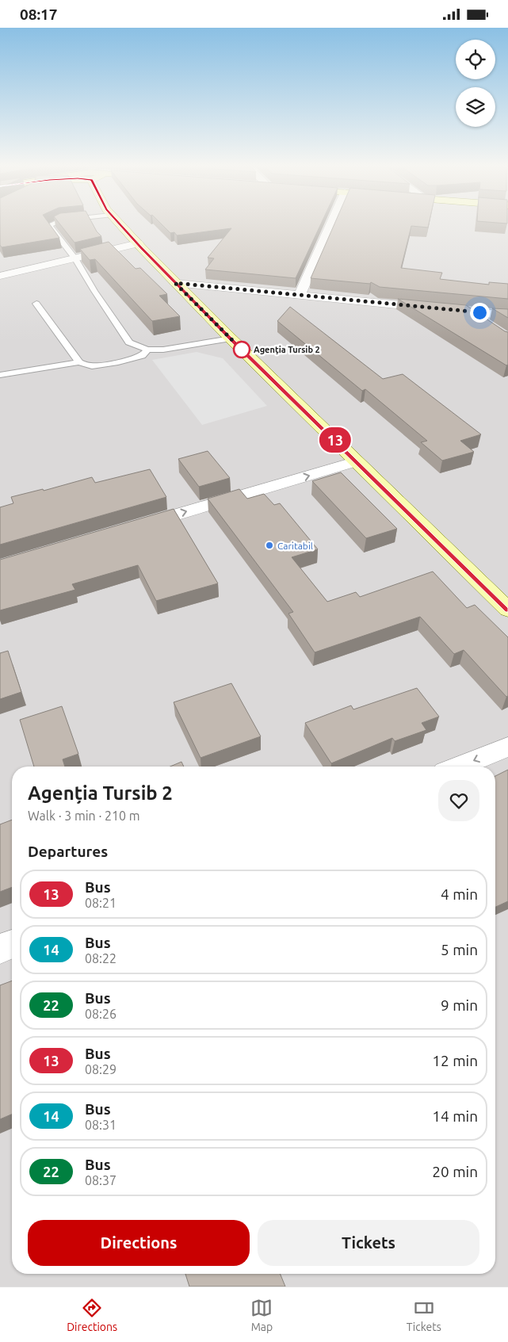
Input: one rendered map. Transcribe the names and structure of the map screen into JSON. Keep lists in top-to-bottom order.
{
  "places": ["Agenția Tursib 2", "Caritabil"],
  "lines": ["bus line 13"],
  "page": {
    "status": "08:17",
    "on_map": "13",
    "heading": [
      ["Agenția Tursib 2", "Walk · 3 min · 210 m"],
      "Departures"
    ],
    "list": [
      {
        "mark": "13",
        "name": "Bus",
        "note": "08:21",
        "value": "4 min"
      },
      {
        "mark": "14",
        "name": "Bus",
        "note": "08:22",
        "value": "5 min"
      },
      {
        "mark": "22",
        "name": "Bus",
        "note": "08:26",
        "value": "9 min"
      },
      {
        "mark": "13",
        "name": "Bus",
        "note": "08:29",
        "value": "12 min"
      },
      {
        "mark": "14",
        "name": "Bus",
        "note": "08:31",
        "value": "14 min"
      },
      {
        "mark": "22",
        "name": "Bus",
        "note": "08:37",
        "value": "20 min"
      }
    ],
    "buttons": ["Directions", "Tickets"],
    "tabs": ["Directions", "Map", "Tickets"]
  }
}
